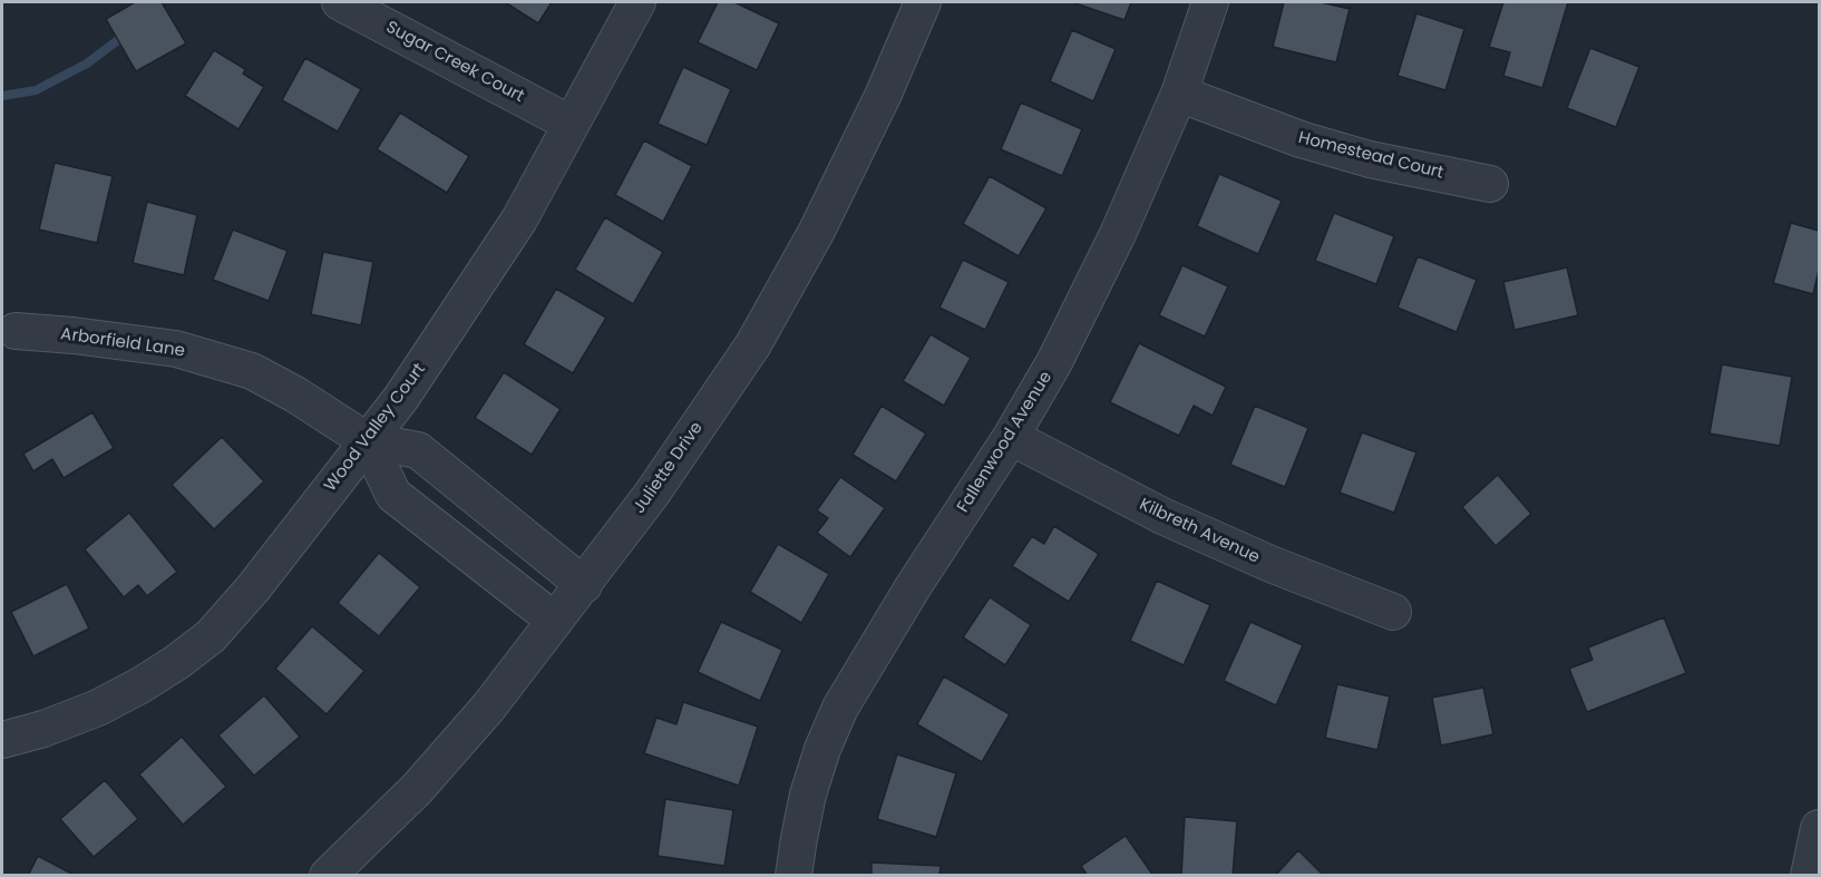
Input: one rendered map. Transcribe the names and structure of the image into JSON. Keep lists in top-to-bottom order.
{
  "streets": {
    "street": [
      "Sugar Creek Court",
      "Homestead Court",
      "Arborfield Lane",
      "Wood Valley Court",
      "Fallenwood Avenue",
      "Juliette Drive",
      "Kilbreth Avenue"
    ]
  },
  "crossings": [
    ["Sugar Creek Court", "Wood Valley Court"],
    ["Homestead Court", "Fallenwood Avenue"],
    ["Arborfield Lane", "Wood Valley Court"],
    ["Arborfield Lane", "Juliette Drive"],
    ["Fallenwood Avenue", "Kilbreth Avenue"]
  ]
}
